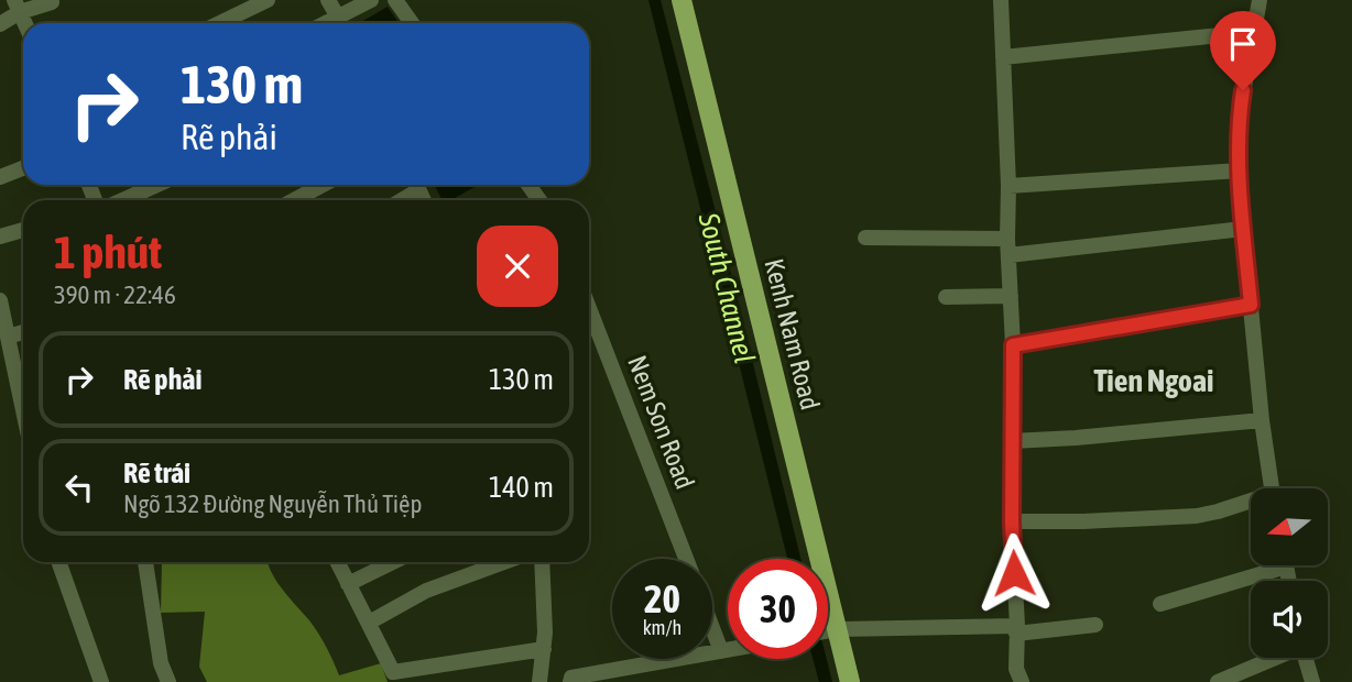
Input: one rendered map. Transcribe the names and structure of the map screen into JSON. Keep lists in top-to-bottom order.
{
  "streets": {
    "main road": ["Kenh Nam Road"],
    "street": ["Nem Son Road"]
  },
  "districts": ["Tien Ngoai"],
  "water": ["South Channel"],
  "north": "left",
  "page": {
    "turn": ["130 m", "Rẽ phải"],
    "heading": ["1 phút", "390 m · 22:46"],
    "list": [
      {
        "name": "Rẽ phải",
        "value": "130 m"
      },
      {
        "name": "Rẽ trái",
        "note": "Ngõ 132 Đường Nguyễn Thủ Tiệp",
        "value": "140 m"
      }
    ],
    "speed": "20 km/h",
    "limit": "30"
  }
}
